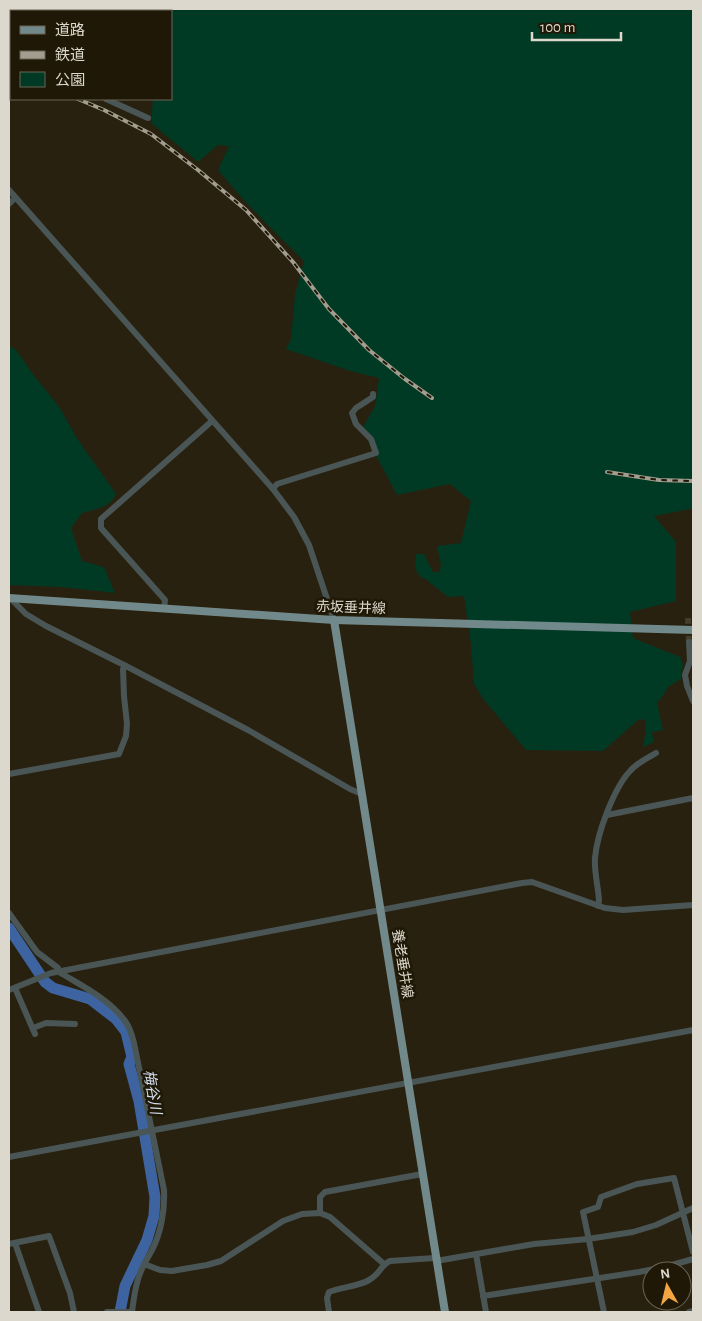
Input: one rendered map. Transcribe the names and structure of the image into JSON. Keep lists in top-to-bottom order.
{
  "streets": {
    "main road": ["赤坂垂井線", "養老垂井線"]
  },
  "crossings": [
    ["赤坂垂井線", "養老垂井線"]
  ],
  "water": ["梅谷川"],
  "legend": ["道路", "鉄道", "公園"],
  "scale_bar": "100 m",
  "north": "top"
}
